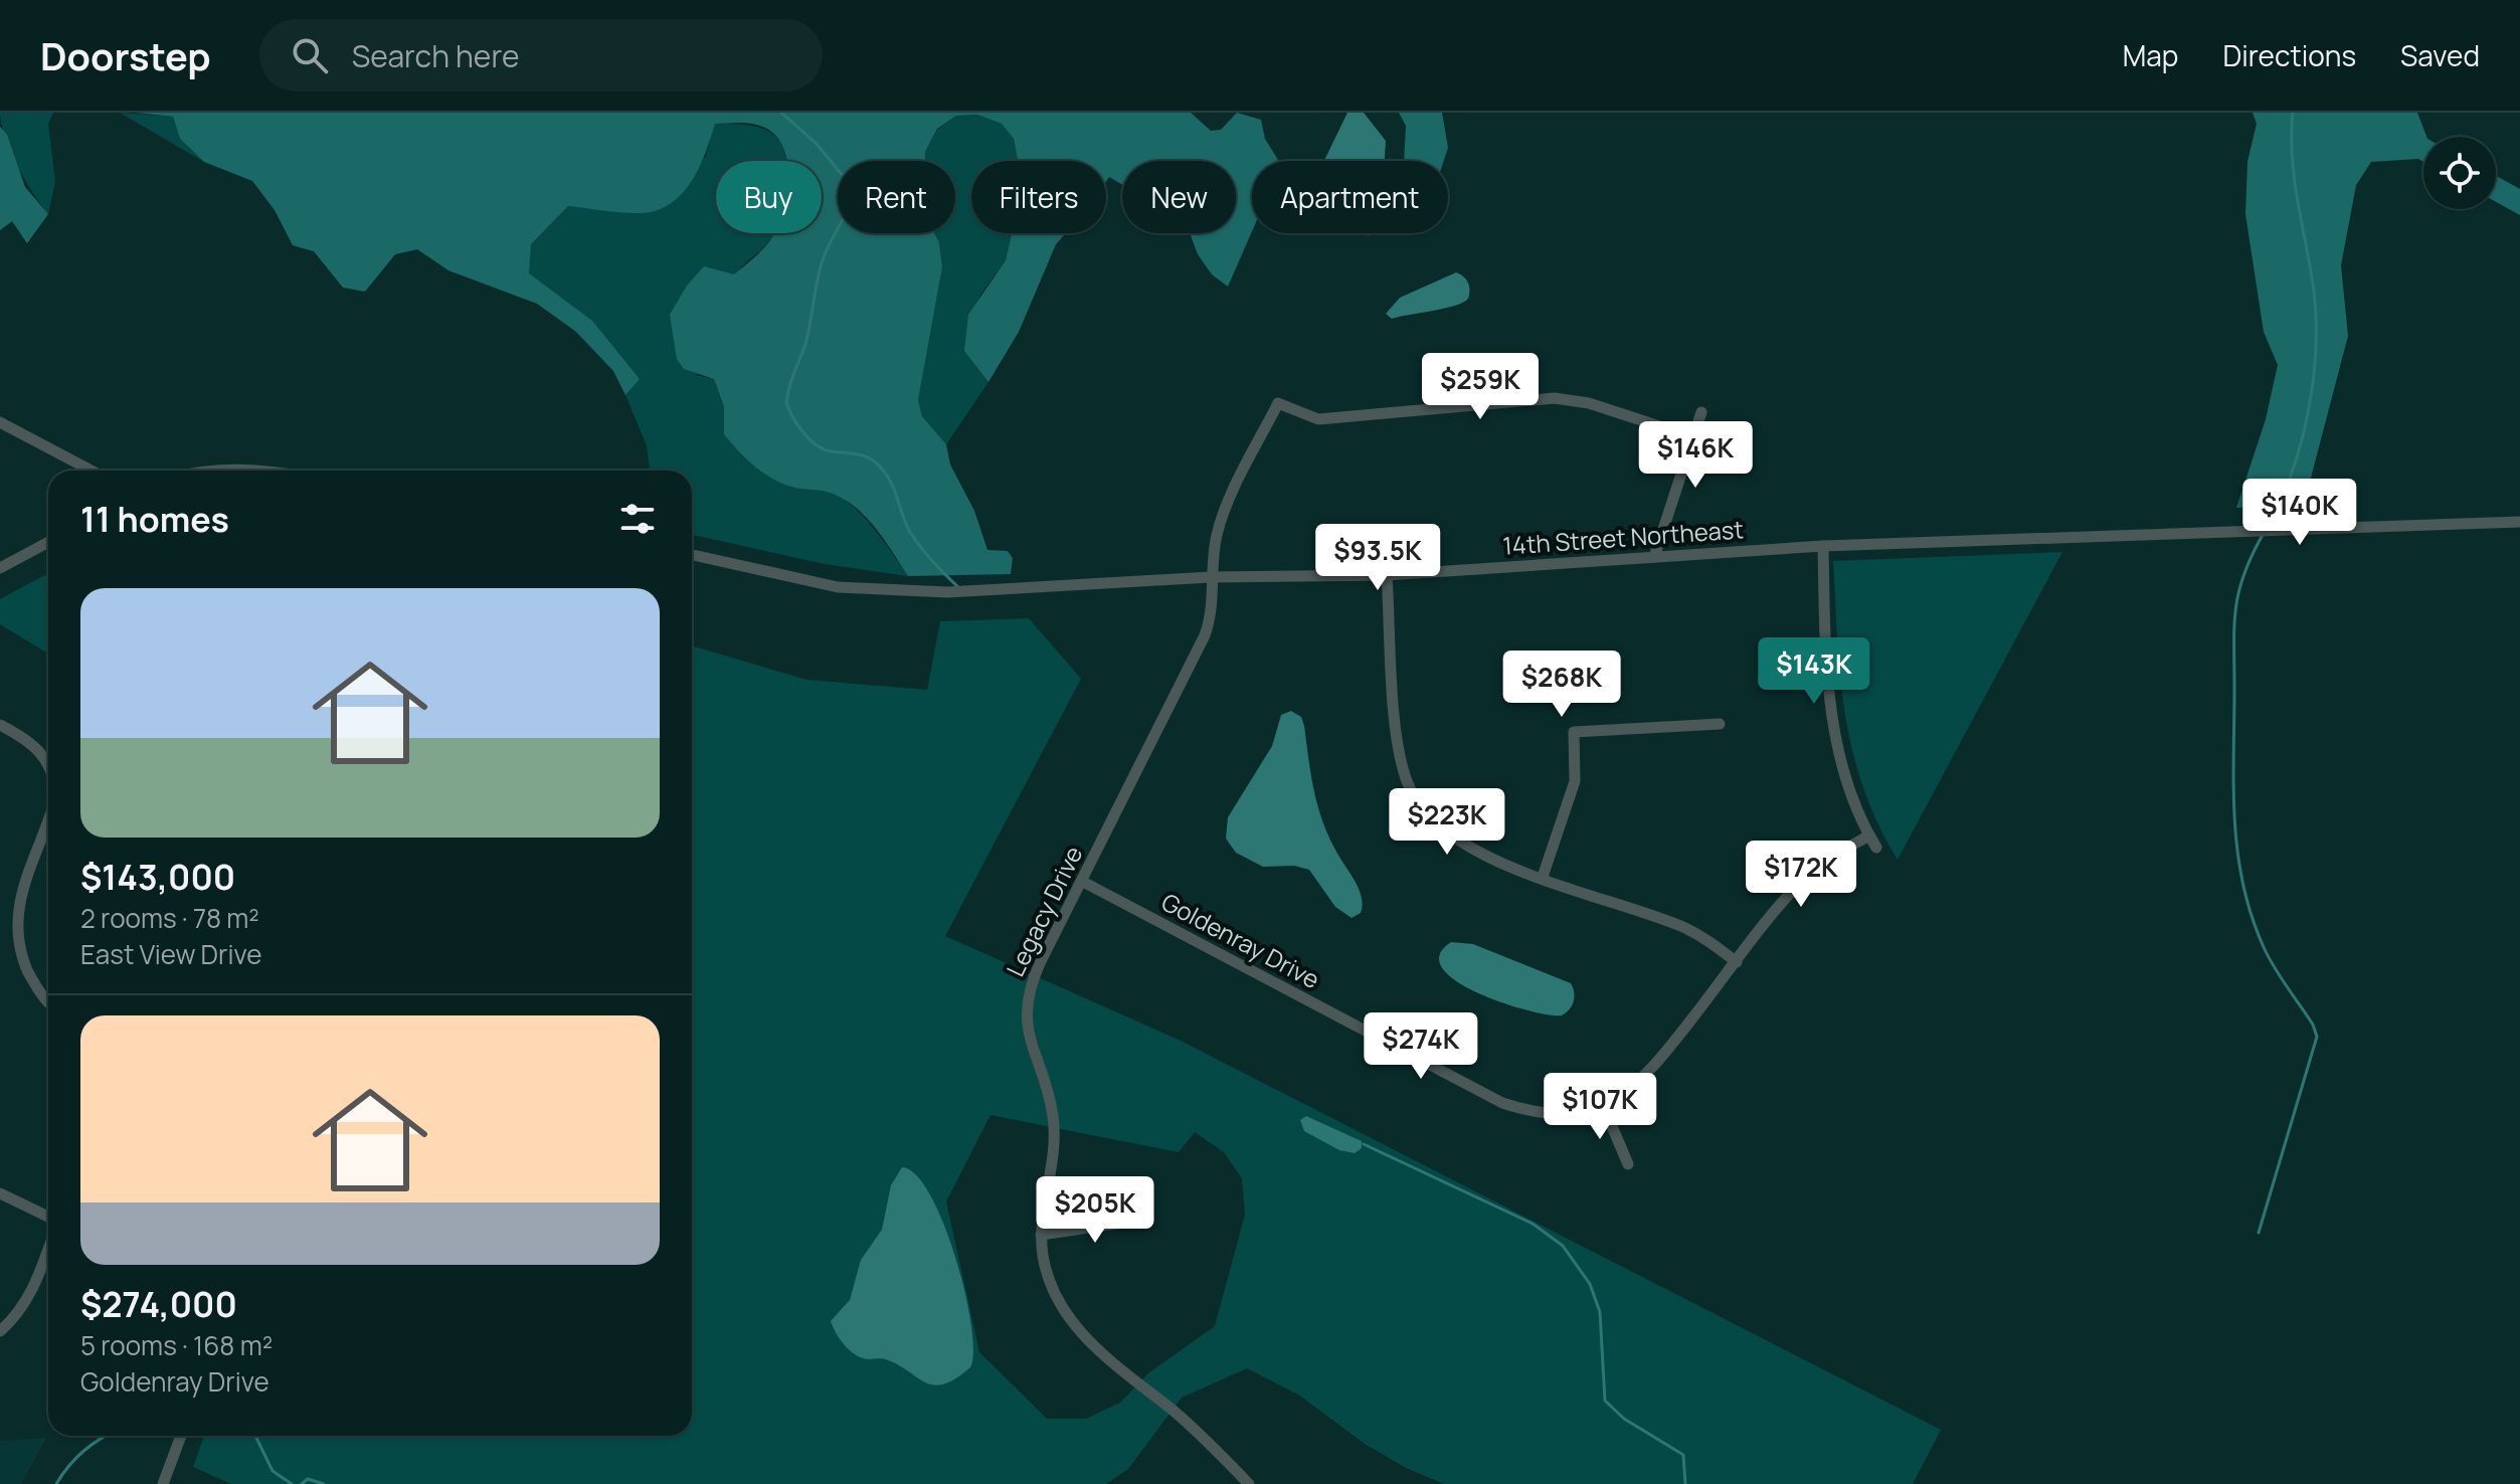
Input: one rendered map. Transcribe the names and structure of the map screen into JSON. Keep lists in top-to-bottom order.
{
  "streets": {
    "street": ["14th Street Northeast", "Legacy Drive", "Goldenray Drive"]
  },
  "crossings": [
    ["14th Street Northeast", "Legacy Drive"],
    ["Legacy Drive", "Goldenray Drive"]
  ],
  "page": {
    "header": "Doorstep",
    "search": "Search here",
    "nav": ["Map", "Directions", "Saved"],
    "chip": [
      "Buy",
      "Rent",
      "Filters",
      "New",
      "Apartment"
    ],
    "price": [
      "$259K",
      "$146K",
      "$140K",
      "$93.5K",
      "$143K",
      "$268K",
      "$223K",
      "$172K",
      "$274K",
      "$107K",
      "$205K"
    ],
    "heading": "11 homes",
    "list": [
      {
        "name": "$143,000",
        "note": "2 rooms · 78 m² · East View Drive"
      },
      {
        "name": "$274,000",
        "note": "5 rooms · 168 m² · Goldenray Drive"
      }
    ]
  }
}
